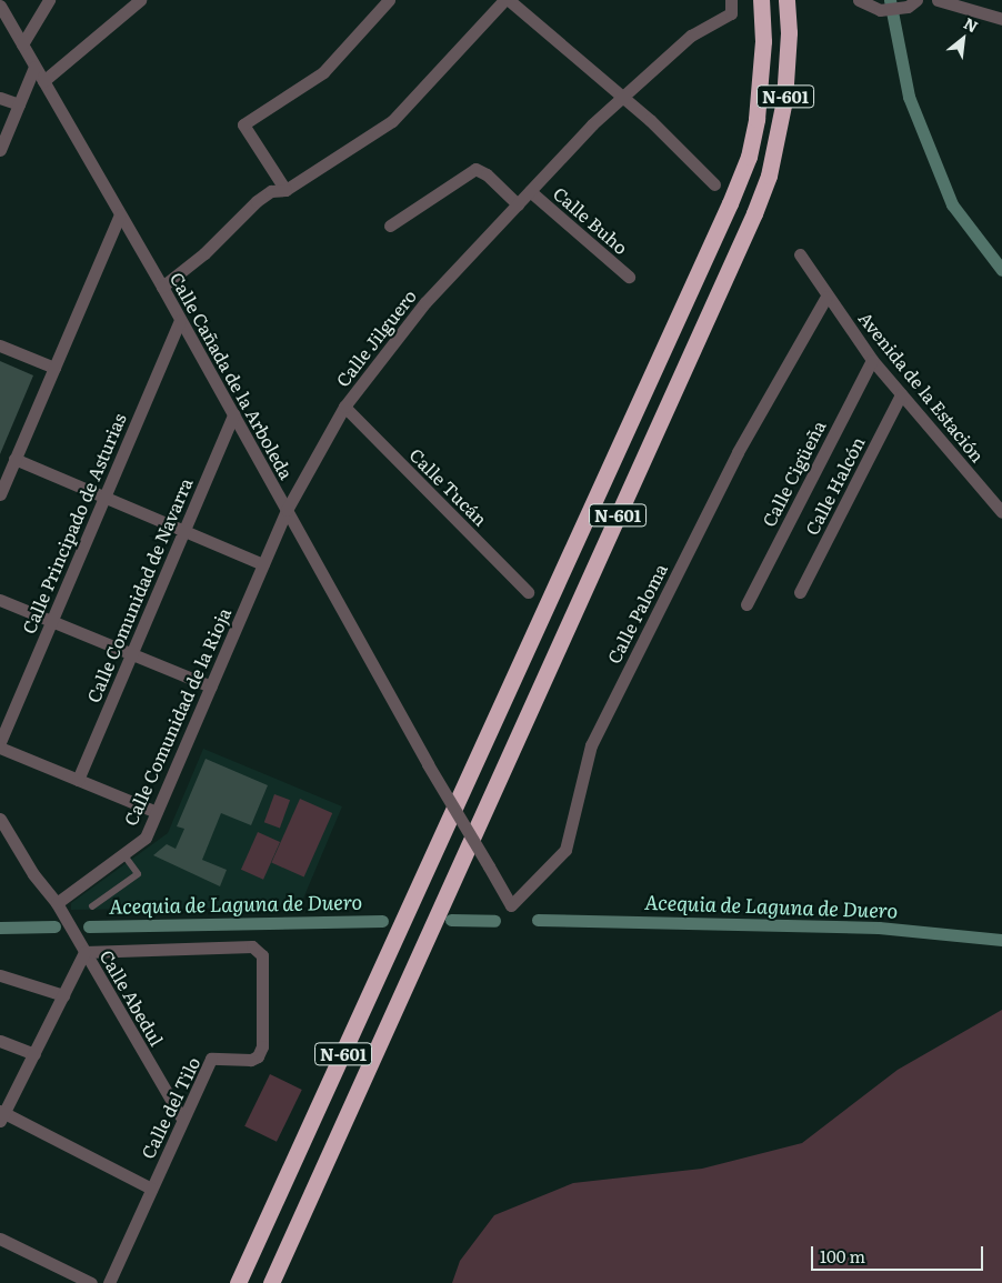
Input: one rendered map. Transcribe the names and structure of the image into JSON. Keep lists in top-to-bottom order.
{
  "streets": {
    "highway": ["N-601"],
    "street": [
      "Calle Buho",
      "Calle Jilguero",
      "Calle Cañada de la Arboleda",
      "Avenida de la Estación",
      "Calle Cigüeña",
      "Calle Halcón",
      "Calle Tucán",
      "Calle Principado de Asturias",
      "Calle Comunidad de Navarra",
      "Calle Paloma",
      "Calle Comunidad de la Rioja",
      "Calle Abedul",
      "Calle del Tilo"
    ]
  },
  "crossings": [
    ["Calle Buho", "Calle Jilguero"],
    ["Calle Jilguero", "Calle Cañada de la Arboleda"],
    ["Calle Jilguero", "Calle Tucán"],
    ["Calle Jilguero", "Calle Comunidad de la Rioja"],
    ["Calle Cañada de la Arboleda", "Calle Principado de Asturias"],
    ["Calle Cañada de la Arboleda", "Calle Comunidad de Navarra"],
    ["Calle Cañada de la Arboleda", "Calle Paloma"],
    ["Calle Cañada de la Arboleda", "Calle Comunidad de la Rioja"],
    ["Avenida de la Estación", "Calle Cigüeña"],
    ["Avenida de la Estación", "Calle Halcón"],
    ["Avenida de la Estación", "Calle Paloma"],
    ["Calle Comunidad de la Rioja", "Calle Abedul"],
    ["Calle Abedul", "Calle del Tilo"]
  ],
  "water": ["Acequia de Laguna de Duero"],
  "scale_bar": "100 m",
  "north": "top right"
}
